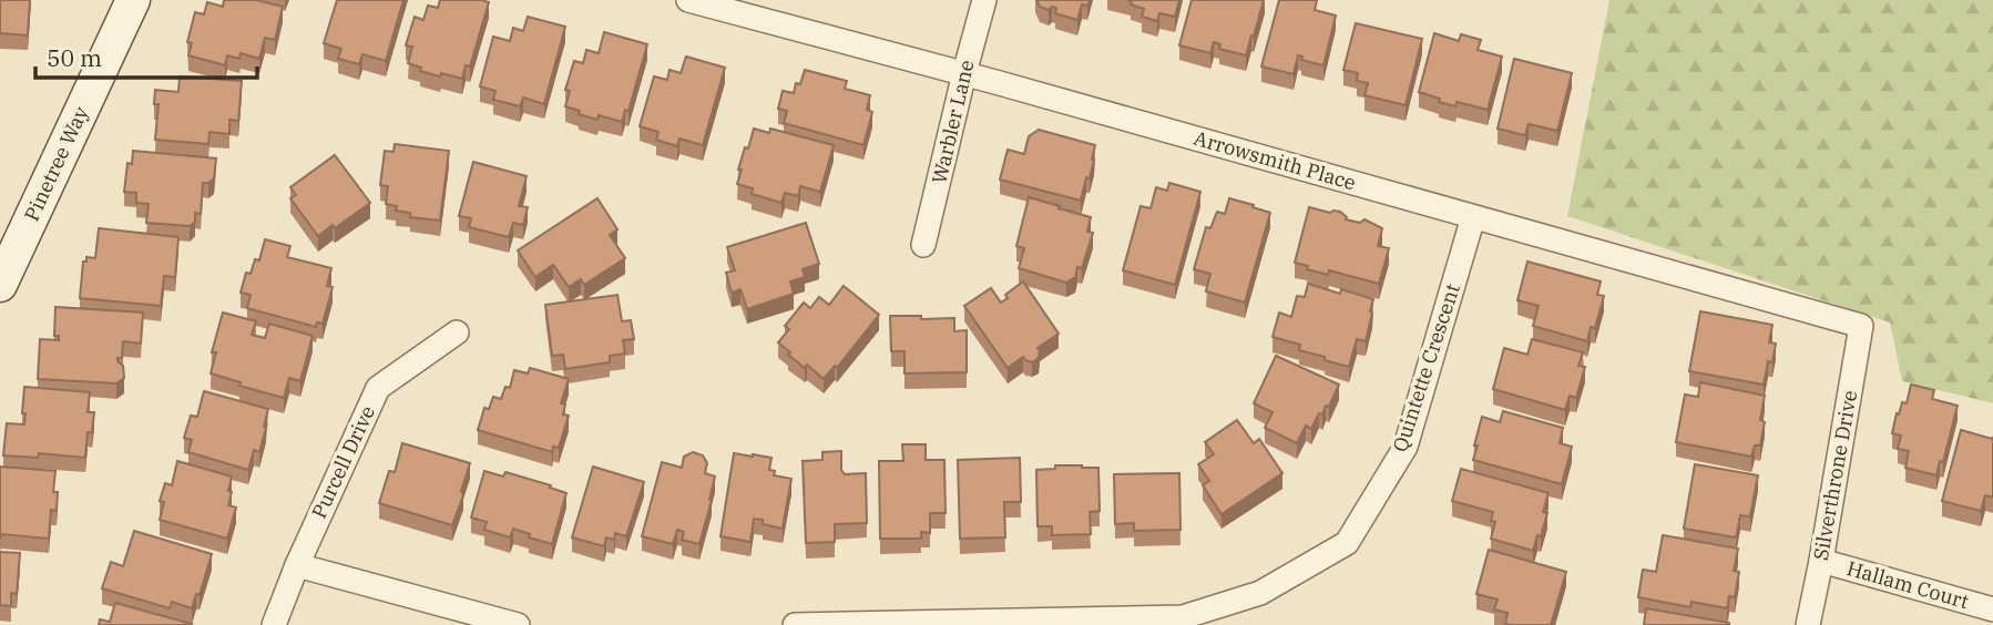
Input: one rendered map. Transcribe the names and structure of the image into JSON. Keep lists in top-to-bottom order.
{
  "streets": {
    "street": [
      "Warbler Lane",
      "Arrowsmith Place",
      "Pinetree Way",
      "Quintette Crescent",
      "Purcell Drive",
      "Silverthrone Drive",
      "Hallam Court"
    ]
  },
  "crossings": [
    ["Warbler Lane", "Arrowsmith Place"],
    ["Arrowsmith Place", "Quintette Crescent"],
    ["Arrowsmith Place", "Silverthrone Drive"],
    ["Silverthrone Drive", "Hallam Court"]
  ],
  "scale_bar": "50 m"
}
